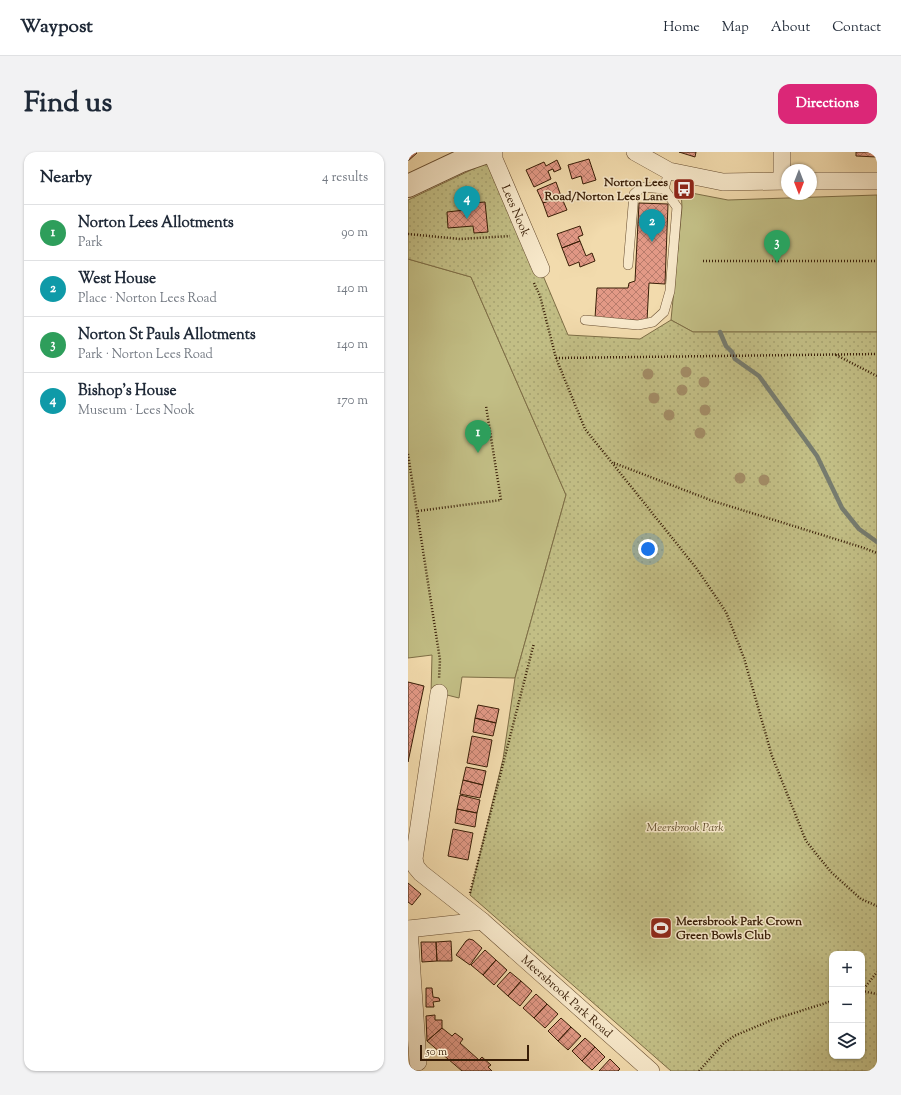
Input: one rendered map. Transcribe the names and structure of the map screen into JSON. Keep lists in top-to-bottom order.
{
  "streets": {
    "street": ["Lees Nook", "Meersbrook Park Road"]
  },
  "parks": ["Meersbrook Park"],
  "places": {
    "bus stop": ["Norton Lees Road/Norton Lees Lane"],
    "sports": ["Meersbrook Park Crown Green Bowls Club"]
  },
  "scale_bar": "50 m",
  "north": "bottom",
  "page": {
    "header": "Waypost",
    "nav": [
      "Home",
      "Map",
      "About",
      "Contact"
    ],
    "title": "Find us",
    "buttons": "Directions",
    "heading": ["Nearby", "4 results"],
    "pins": [
      "4",
      "2",
      "3",
      "1"
    ],
    "list": [
      {
        "mark": "1",
        "name": "Norton Lees Allotments",
        "note": "Park",
        "value": "90 m"
      },
      {
        "mark": "2",
        "name": "West House",
        "note": "Place · Norton Lees Road",
        "value": "140 m"
      },
      {
        "mark": "3",
        "name": "Norton St Pauls Allotments",
        "note": "Park · Norton Lees Road",
        "value": "140 m"
      },
      {
        "mark": "4",
        "name": "Bishop's House",
        "note": "Museum · Lees Nook",
        "value": "170 m"
      }
    ],
    "map_buttons": ["+", "−"],
    "scale": "50 m"
  }
}
